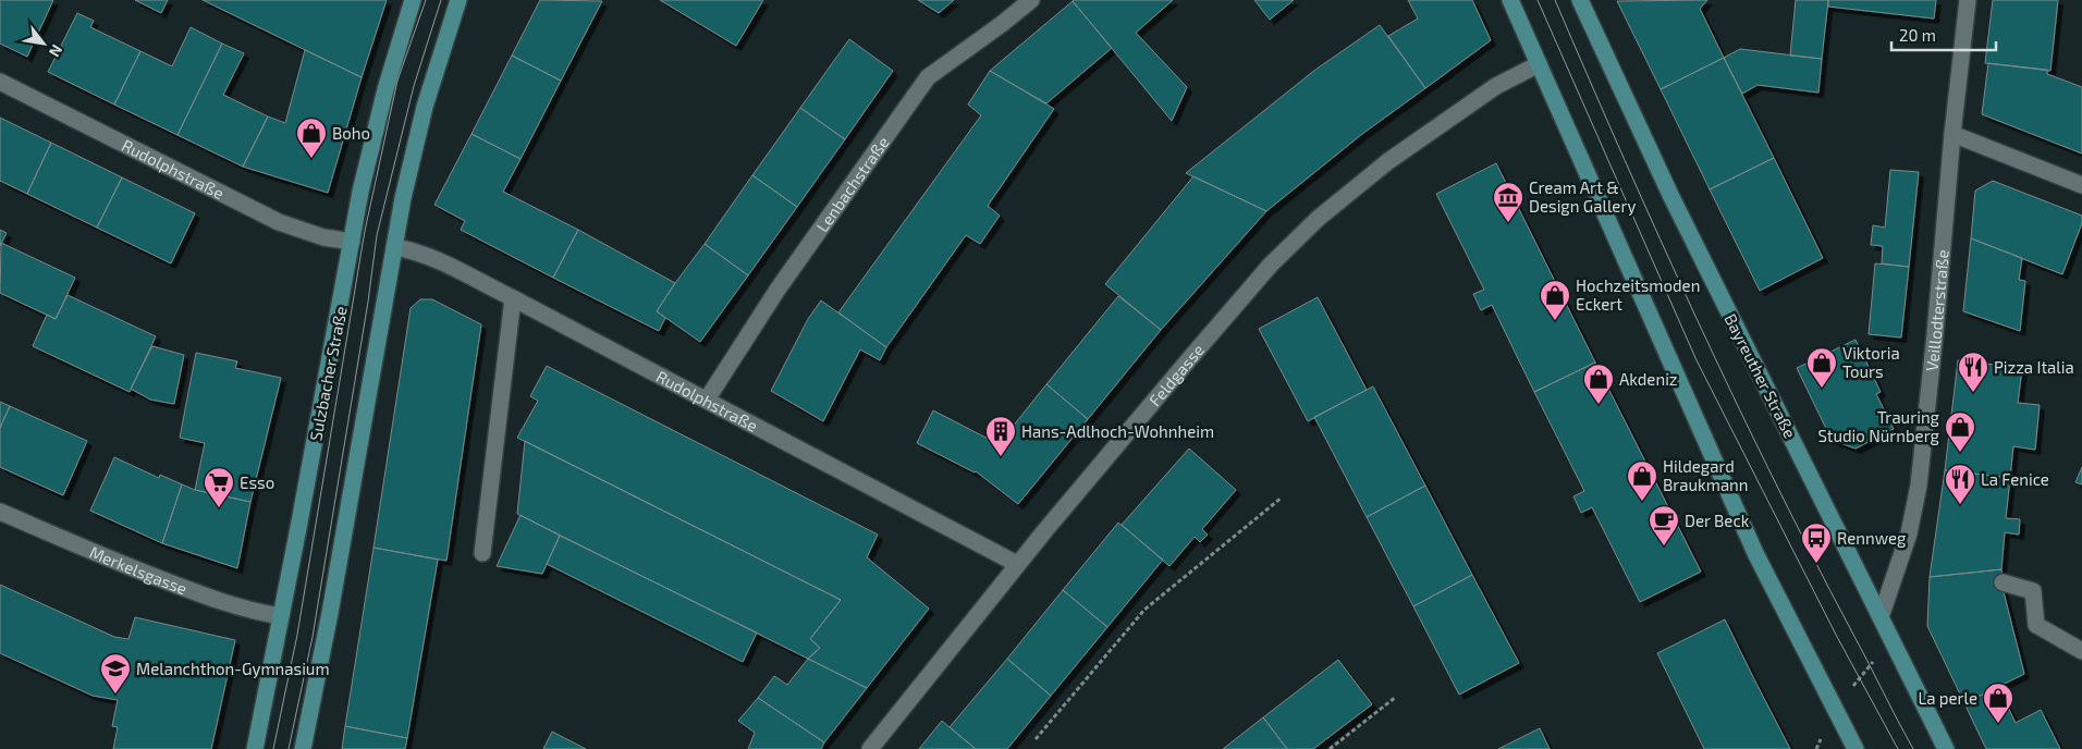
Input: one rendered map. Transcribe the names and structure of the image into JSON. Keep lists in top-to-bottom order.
{
  "streets": {
    "main road": ["Sulzbacher Straße", "Bayreuther Straße"],
    "street": [
      "Rudolphstraße",
      "Lenbachstraße",
      "Veillodterstraße",
      "Feldgasse",
      "Merkelsgasse"
    ]
  },
  "crossings": [
    ["Rudolphstraße", "Lenbachstraße"],
    ["Rudolphstraße", "Sulzbacher Straße"],
    ["Rudolphstraße", "Feldgasse"],
    ["Veillodterstraße", "Bayreuther Straße"],
    ["Sulzbacher Straße", "Merkelsgasse"]
  ],
  "places": {
    "shop": [
      "Boho",
      "Hochzeitsmoden Eckert",
      "Viktoria Tours",
      "Akdeniz",
      "Trauring Studio Nürnberg",
      "Hildegard Braukmann",
      "La perle"
    ],
    "museum": ["Cream Art & Design Gallery"],
    "restaurant": ["Pizza Italia", "La Fenice"],
    "building": ["Hans-Adlhoch-Wohnheim"],
    "supermarket": ["Esso"],
    "cafe": ["Der Beck"],
    "bus stop": ["Rennweg"],
    "school or university": ["Melanchthon-Gymnasium"]
  },
  "scale_bar": "20 m",
  "north": "bottom right"
}
